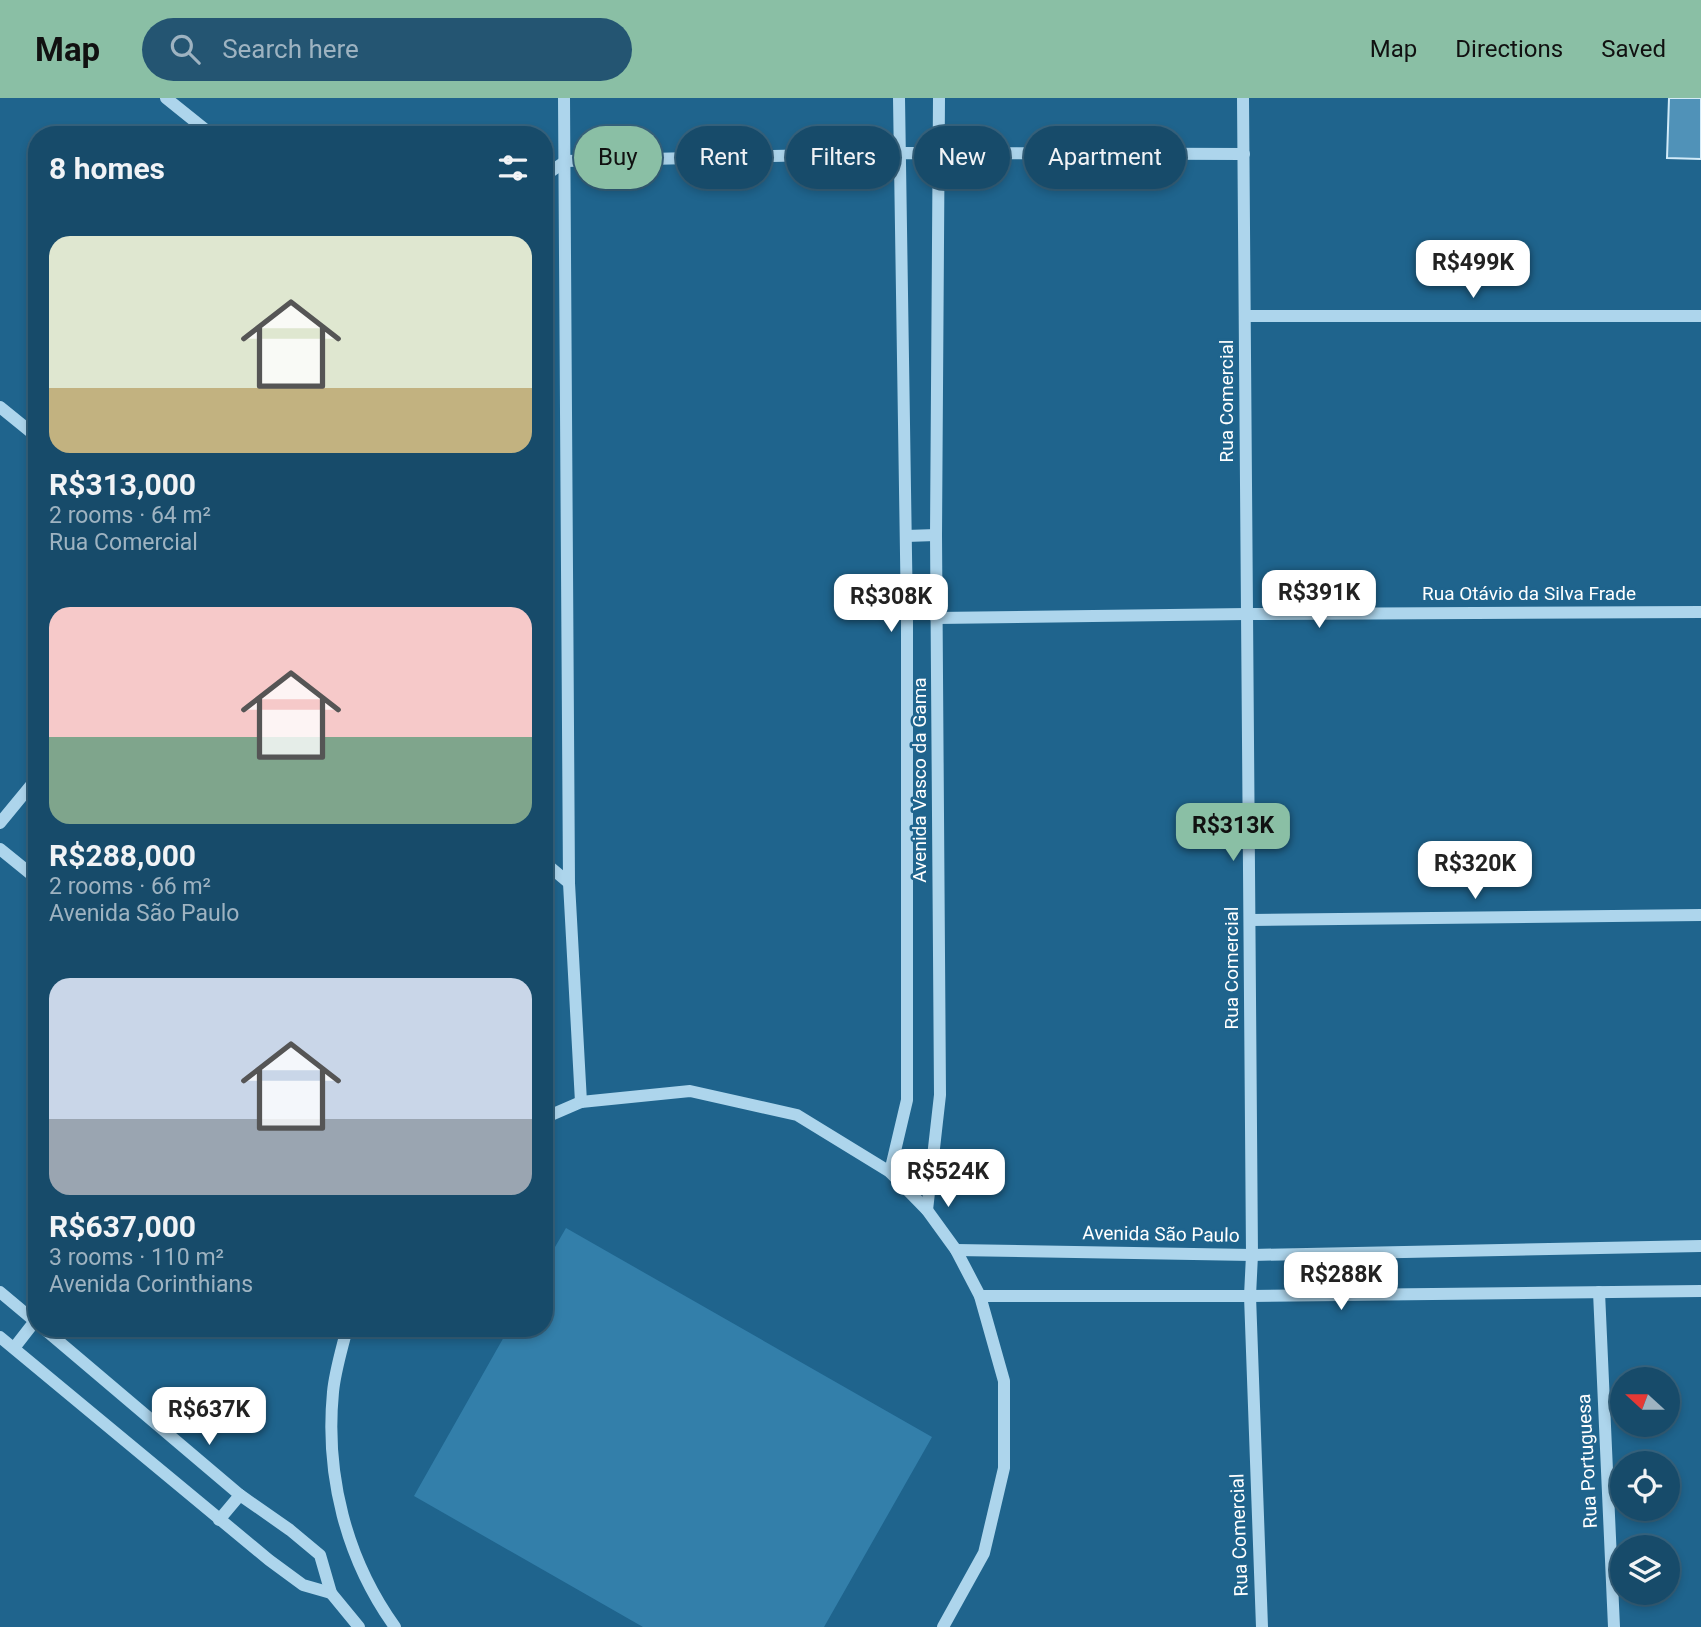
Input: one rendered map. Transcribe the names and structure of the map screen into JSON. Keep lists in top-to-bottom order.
{
  "streets": {
    "street": [
      "Rua Comercial",
      "Rua Otávio da Silva Frade",
      "Avenida Vasco da Gama",
      "Avenida São Paulo",
      "Rua Portuguesa"
    ]
  },
  "crossings": [
    ["Rua Comercial", "Rua Otávio da Silva Frade"],
    ["Rua Comercial", "Avenida São Paulo"],
    ["Rua Otávio da Silva Frade", "Avenida Vasco da Gama"]
  ],
  "north": "left",
  "page": {
    "header": "Map",
    "search": "Search here",
    "nav": ["Map", "Directions", "Saved"],
    "chip": [
      "Buy",
      "Rent",
      "Filters",
      "New",
      "Apartment"
    ],
    "heading": "8 homes",
    "list": [
      {
        "name": "R$313,000",
        "note": "2 rooms · 64 m² · Rua Comercial"
      },
      {
        "name": "R$288,000",
        "note": "2 rooms · 66 m² · Avenida São Paulo"
      },
      {
        "name": "R$637,000",
        "note": "3 rooms · 110 m² · Avenida Corinthians"
      }
    ],
    "price": [
      "R$499K",
      "R$391K",
      "R$308K",
      "R$313K",
      "R$320K",
      "R$524K",
      "R$288K",
      "R$637K"
    ]
  }
}
